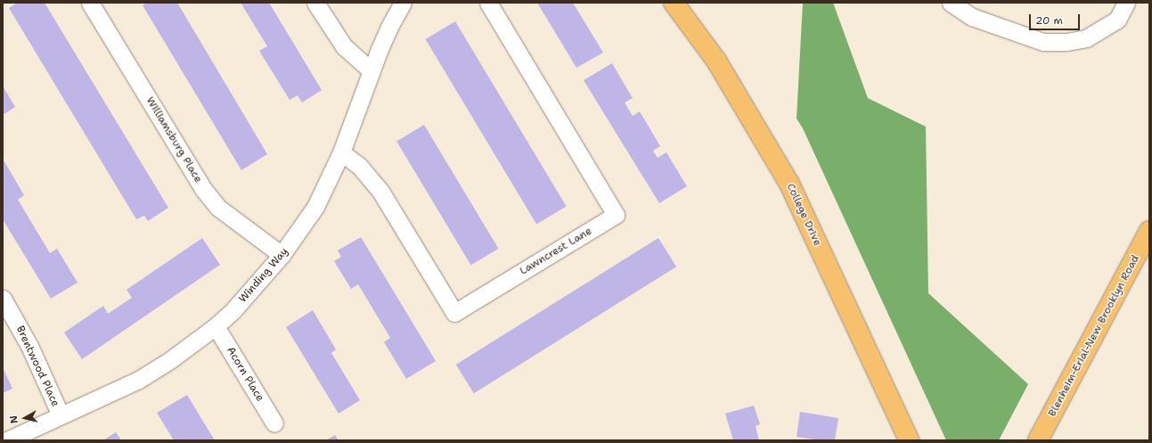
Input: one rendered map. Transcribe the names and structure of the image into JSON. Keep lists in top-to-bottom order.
{
  "streets": {
    "main road": ["College Drive", "Blenheim-Erial-New Brooklyn Road"],
    "street": [
      "Williamsburg Place",
      "Lawncrest Lane",
      "Winding Way",
      "Brentwood Place",
      "Acorn Place"
    ]
  },
  "crossings": [
    ["Williamsburg Place", "Winding Way"],
    ["Lawncrest Lane", "Winding Way"],
    ["Winding Way", "Brentwood Place"],
    ["Winding Way", "Acorn Place"]
  ],
  "scale_bar": "20 m",
  "north": "left"
}
